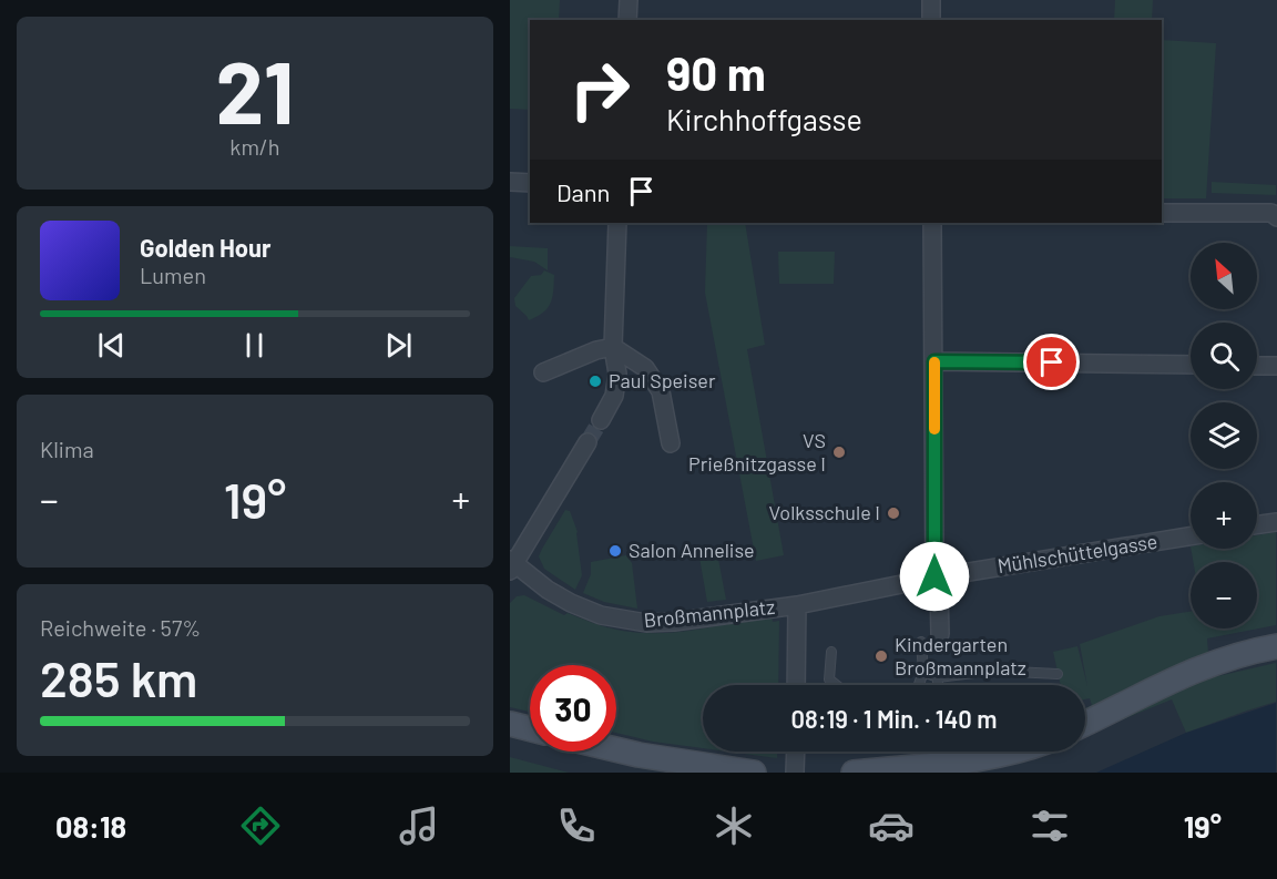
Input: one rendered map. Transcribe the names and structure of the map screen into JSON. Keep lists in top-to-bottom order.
{
  "streets": {
    "street": ["Mühlschüttelgasse", "Broßmannplatz"]
  },
  "crossings": [
    ["Mühlschüttelgasse", "Broßmannplatz"]
  ],
  "places": [
    "Paul Speiser",
    "VS Prießnitzgasse I",
    "Volksschule I",
    "Salon Annelise",
    "Kindergarten Broßmannplatz"
  ],
  "north": "top left",
  "page": {
    "tile": [
      ["21", "km/h"],
      "Klima",
      ["Reichweite · 57%", "285 km"]
    ],
    "turn": ["90 m", "Kirchhoffgasse"],
    "then": "Dann",
    "song": ["Golden Hour", "Lumen"],
    "map_buttons": ["+", "−"],
    "heat": ["−", "19°", "+"],
    "limit": "30",
    "trip": "08:19 · 1 Min. · 140 m",
    "tabs": ["08:18", "19°"]
  }
}
